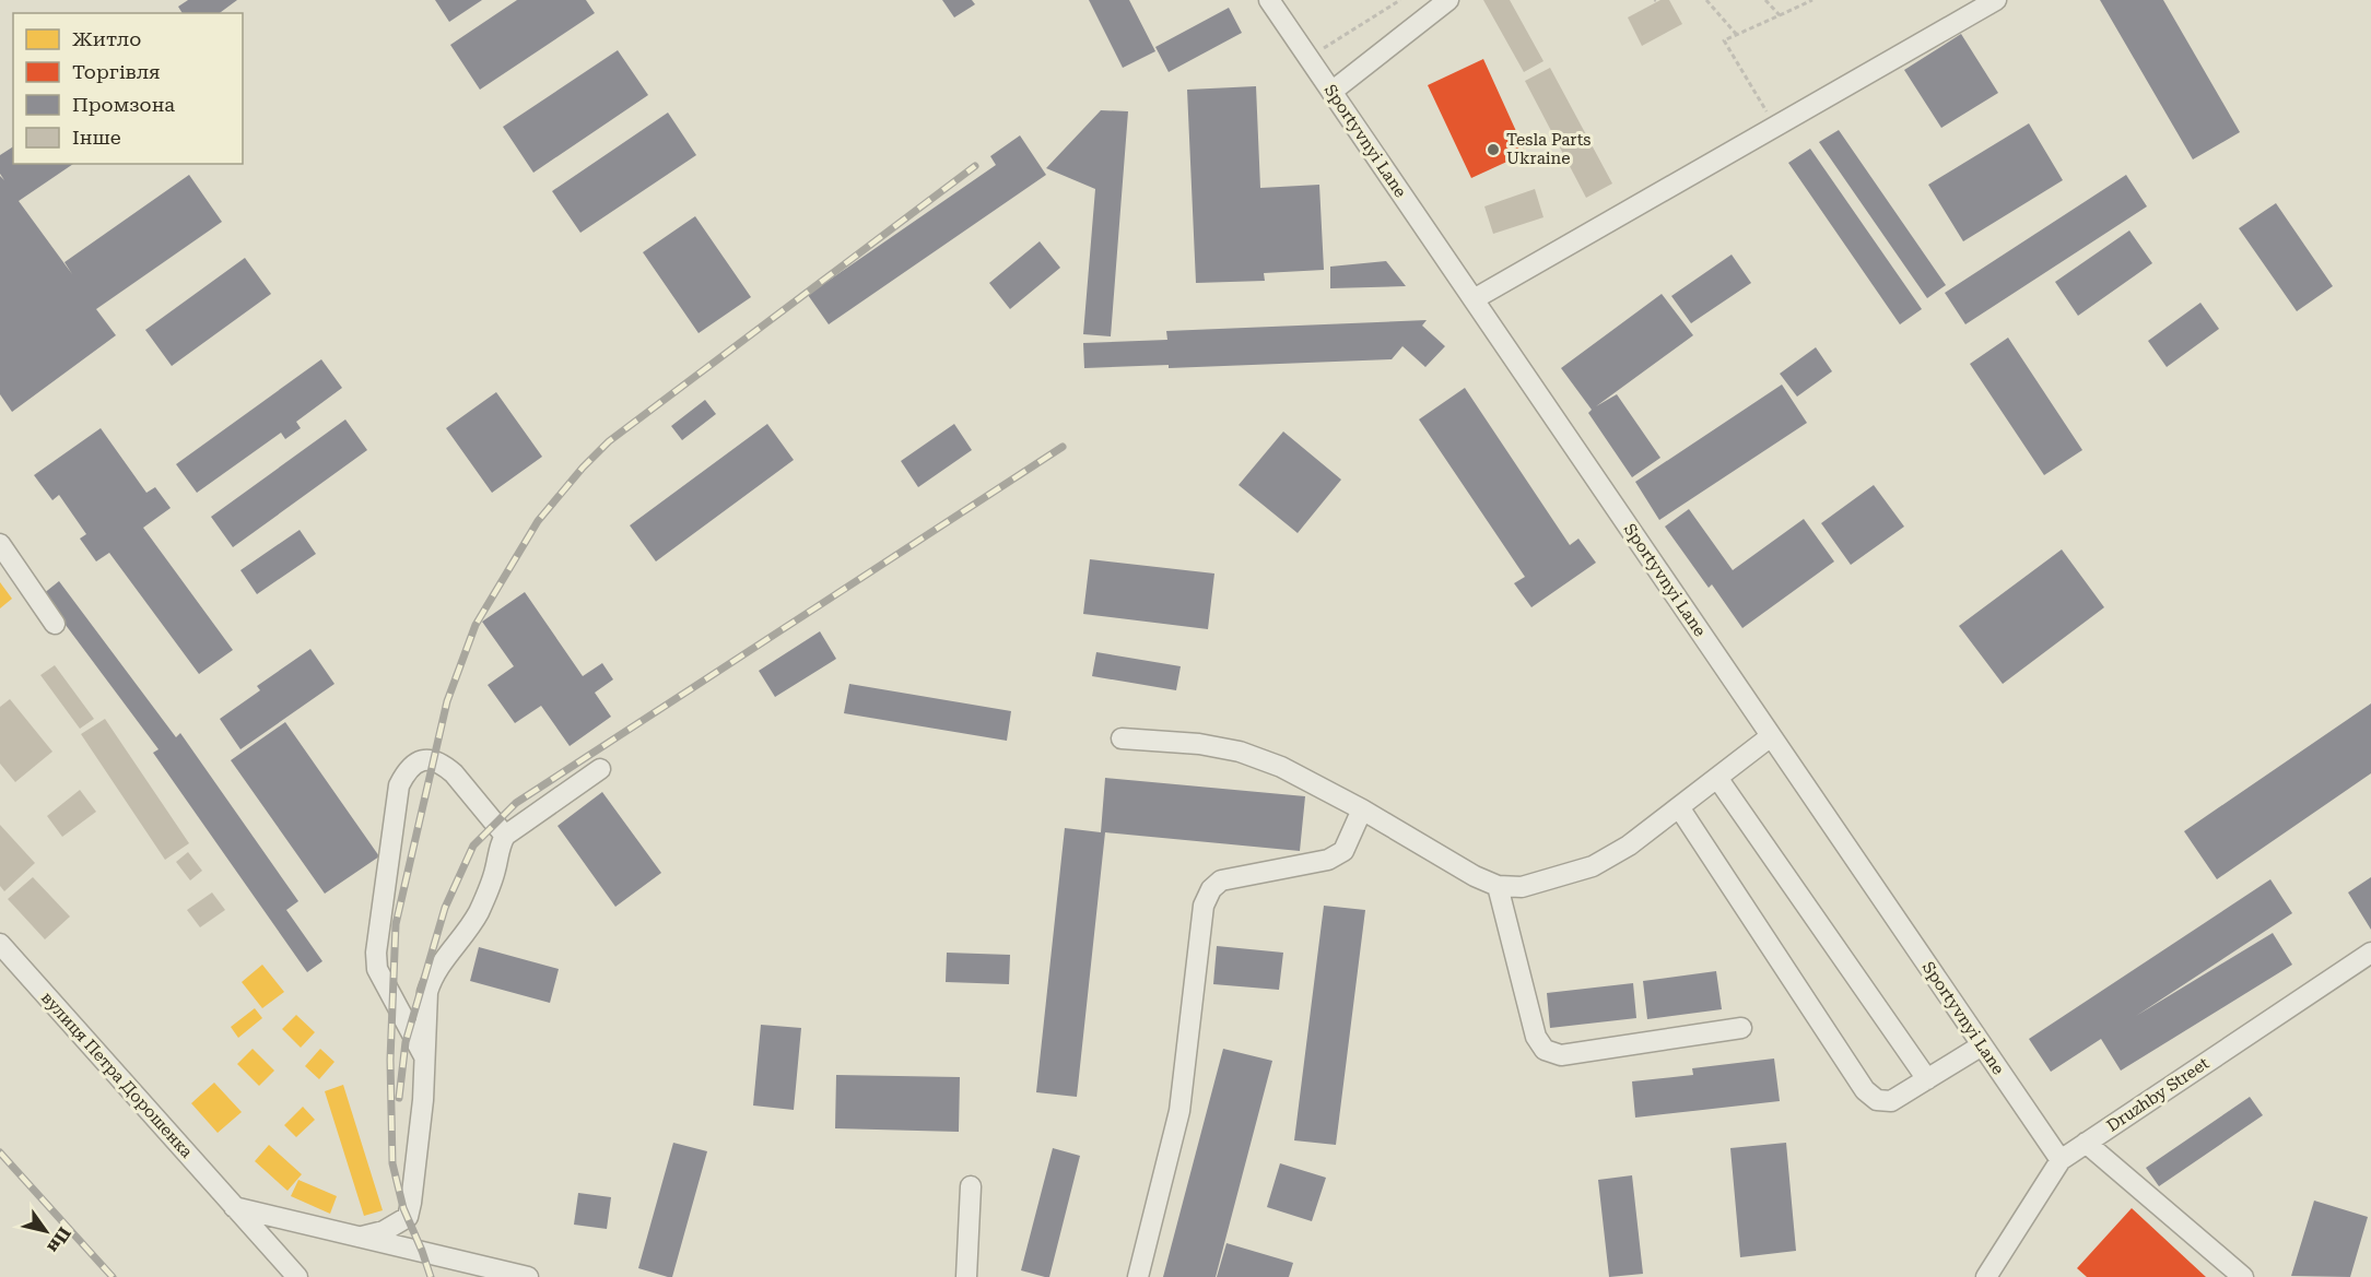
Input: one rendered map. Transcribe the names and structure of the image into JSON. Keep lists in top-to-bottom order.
{
  "streets": {
    "street": ["Sportyvnyi Lane", "вулиця Петра Дорошенка", "Druzhby Street"]
  },
  "crossings": [
    ["Sportyvnyi Lane", "Druzhby Street"]
  ],
  "places": ["Tesla Parts Ukraine"],
  "legend": [
    "Житло",
    "Торгівля",
    "Промзона",
    "Інше"
  ],
  "north": "bottom right"
}
